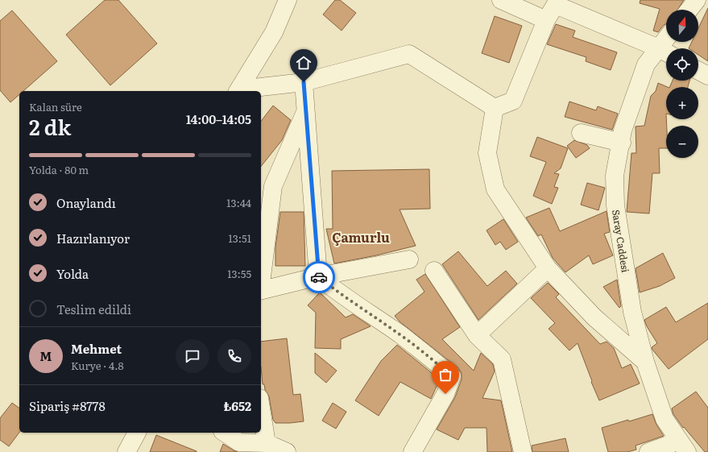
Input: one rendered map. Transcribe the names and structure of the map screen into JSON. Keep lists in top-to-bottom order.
{
  "streets": {
    "street": ["Saray Caddesi"]
  },
  "districts": ["Çamurlu"],
  "north": "top",
  "page": {
    "map_buttons": ["+", "−"],
    "heading": ["2 dk", "Kalan süre", "14:00–14:05"],
    "panel": [
      "Mehmet",
      "Kurye · 4.8",
      "Sipariş #8778",
      "₺652"
    ],
    "bar": "Yolda · 80 m",
    "list": [
      ["Onaylandı", "13:44"],
      ["Hazırlanıyor", "13:51"],
      ["Yolda", "13:55"],
      "Teslim edildi"
    ],
    "round": "M"
  }
}
